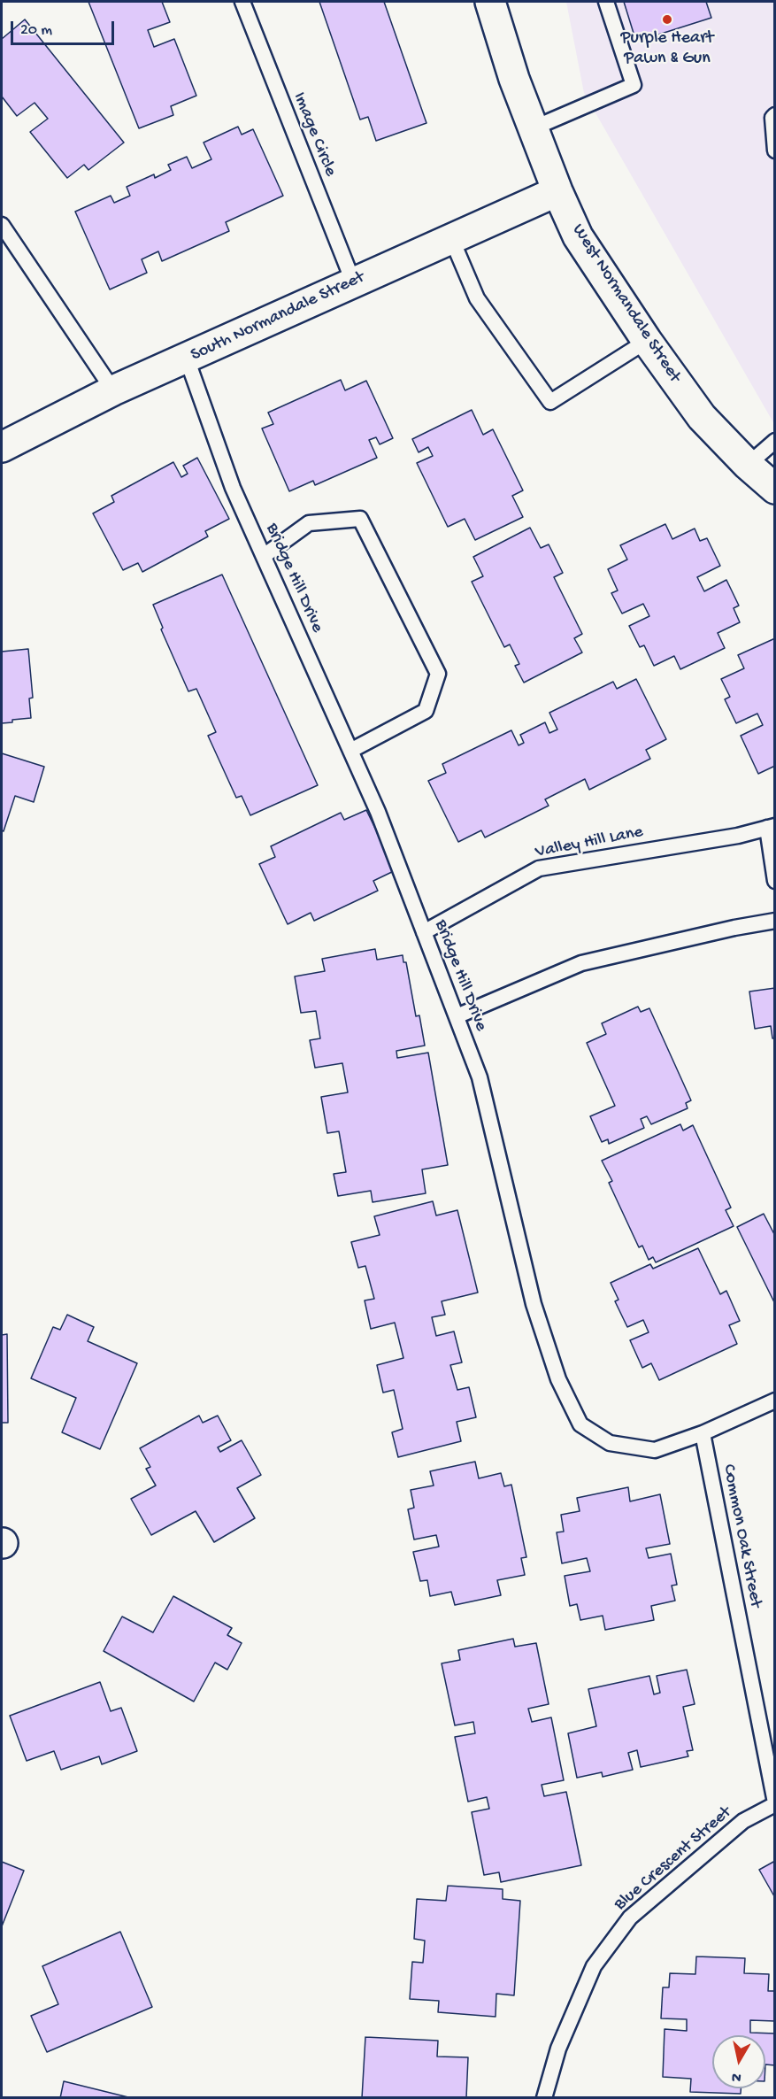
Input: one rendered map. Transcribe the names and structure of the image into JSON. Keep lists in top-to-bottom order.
{
  "streets": {
    "street": ["West Normandale Street", "South Normandale Street"],
    "lane": [
      "Image Circle",
      "Bridge Hill Drive",
      "Valley Hill Lane",
      "Common Oak Street",
      "Blue Crescent Street"
    ]
  },
  "crossings": [
    ["Image Circle", "South Normandale Street"],
    ["West Normandale Street", "South Normandale Street"],
    ["South Normandale Street", "Bridge Hill Drive"],
    ["Bridge Hill Drive", "Valley Hill Lane"],
    ["Bridge Hill Drive", "Common Oak Street"],
    ["Common Oak Street", "Blue Crescent Street"]
  ],
  "places": ["Purple Heart Pawn & Gun"],
  "scale_bar": "20 m",
  "north": "bottom"
}
